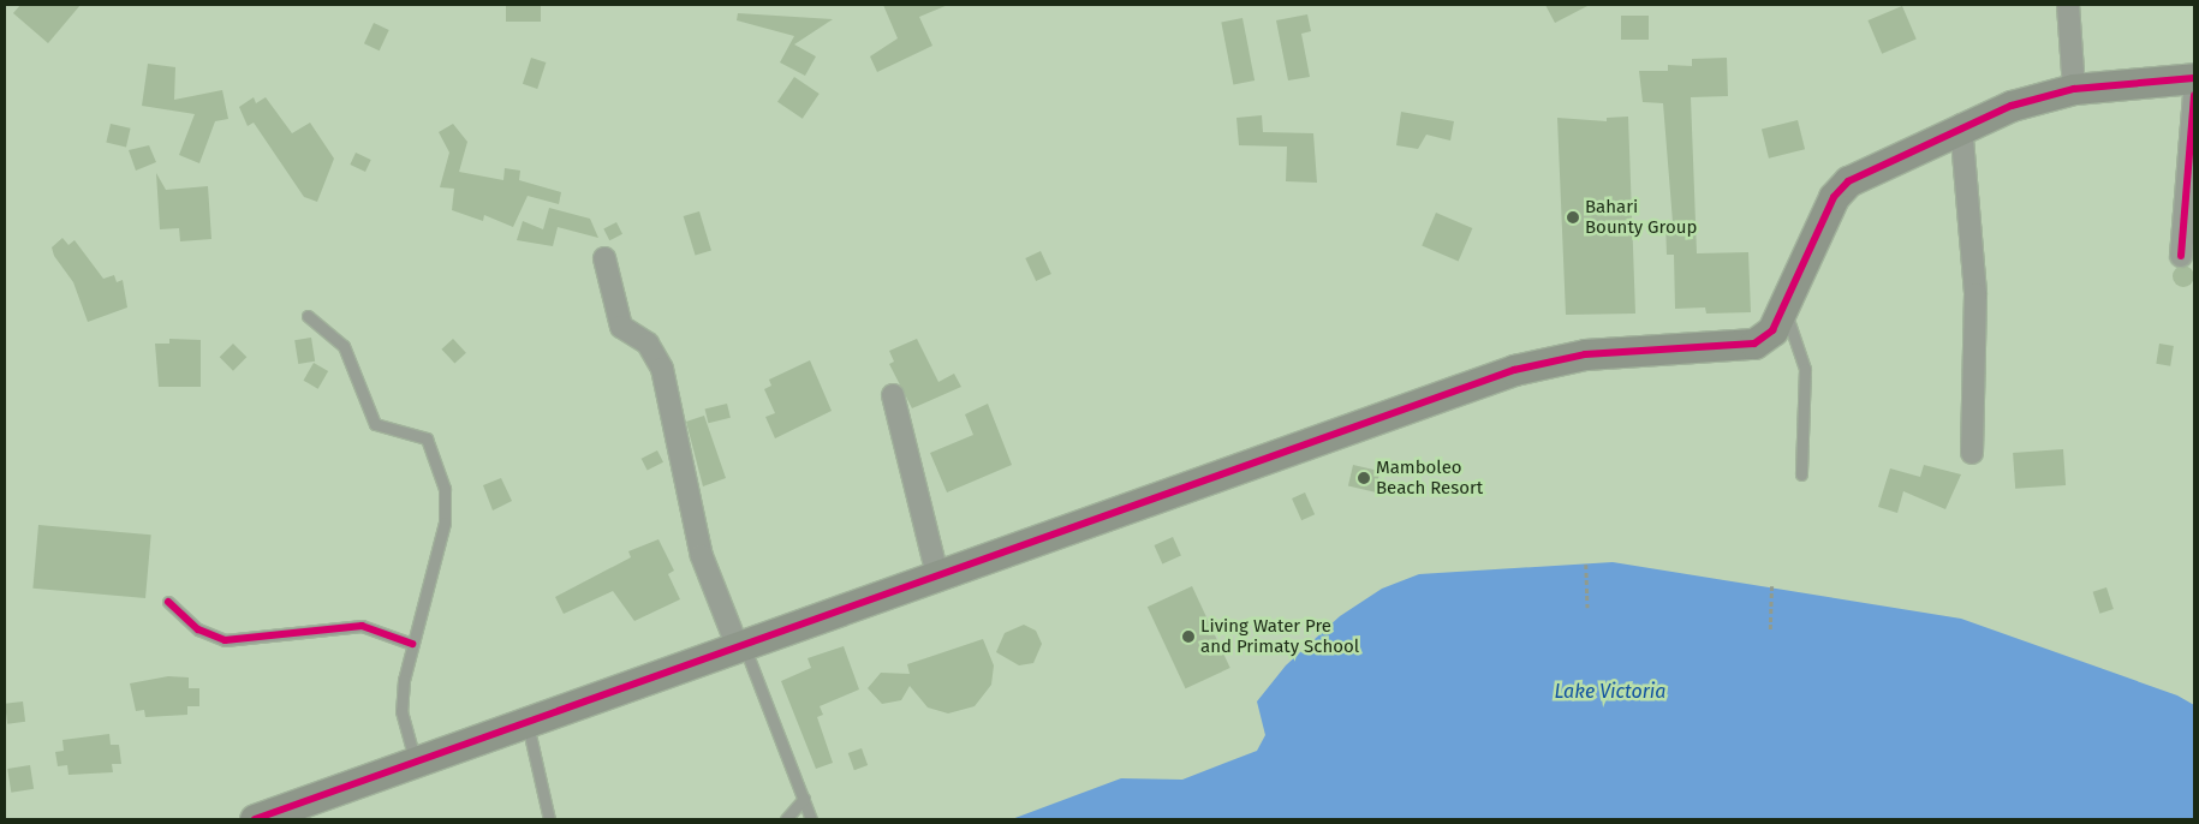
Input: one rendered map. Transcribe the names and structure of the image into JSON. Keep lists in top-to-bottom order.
{
  "water": ["Lake Victoria"],
  "places": ["Bahari Bounty Group", "Mamboleo Beach Resort", "Living Water Pre and Primaty School"]
}
